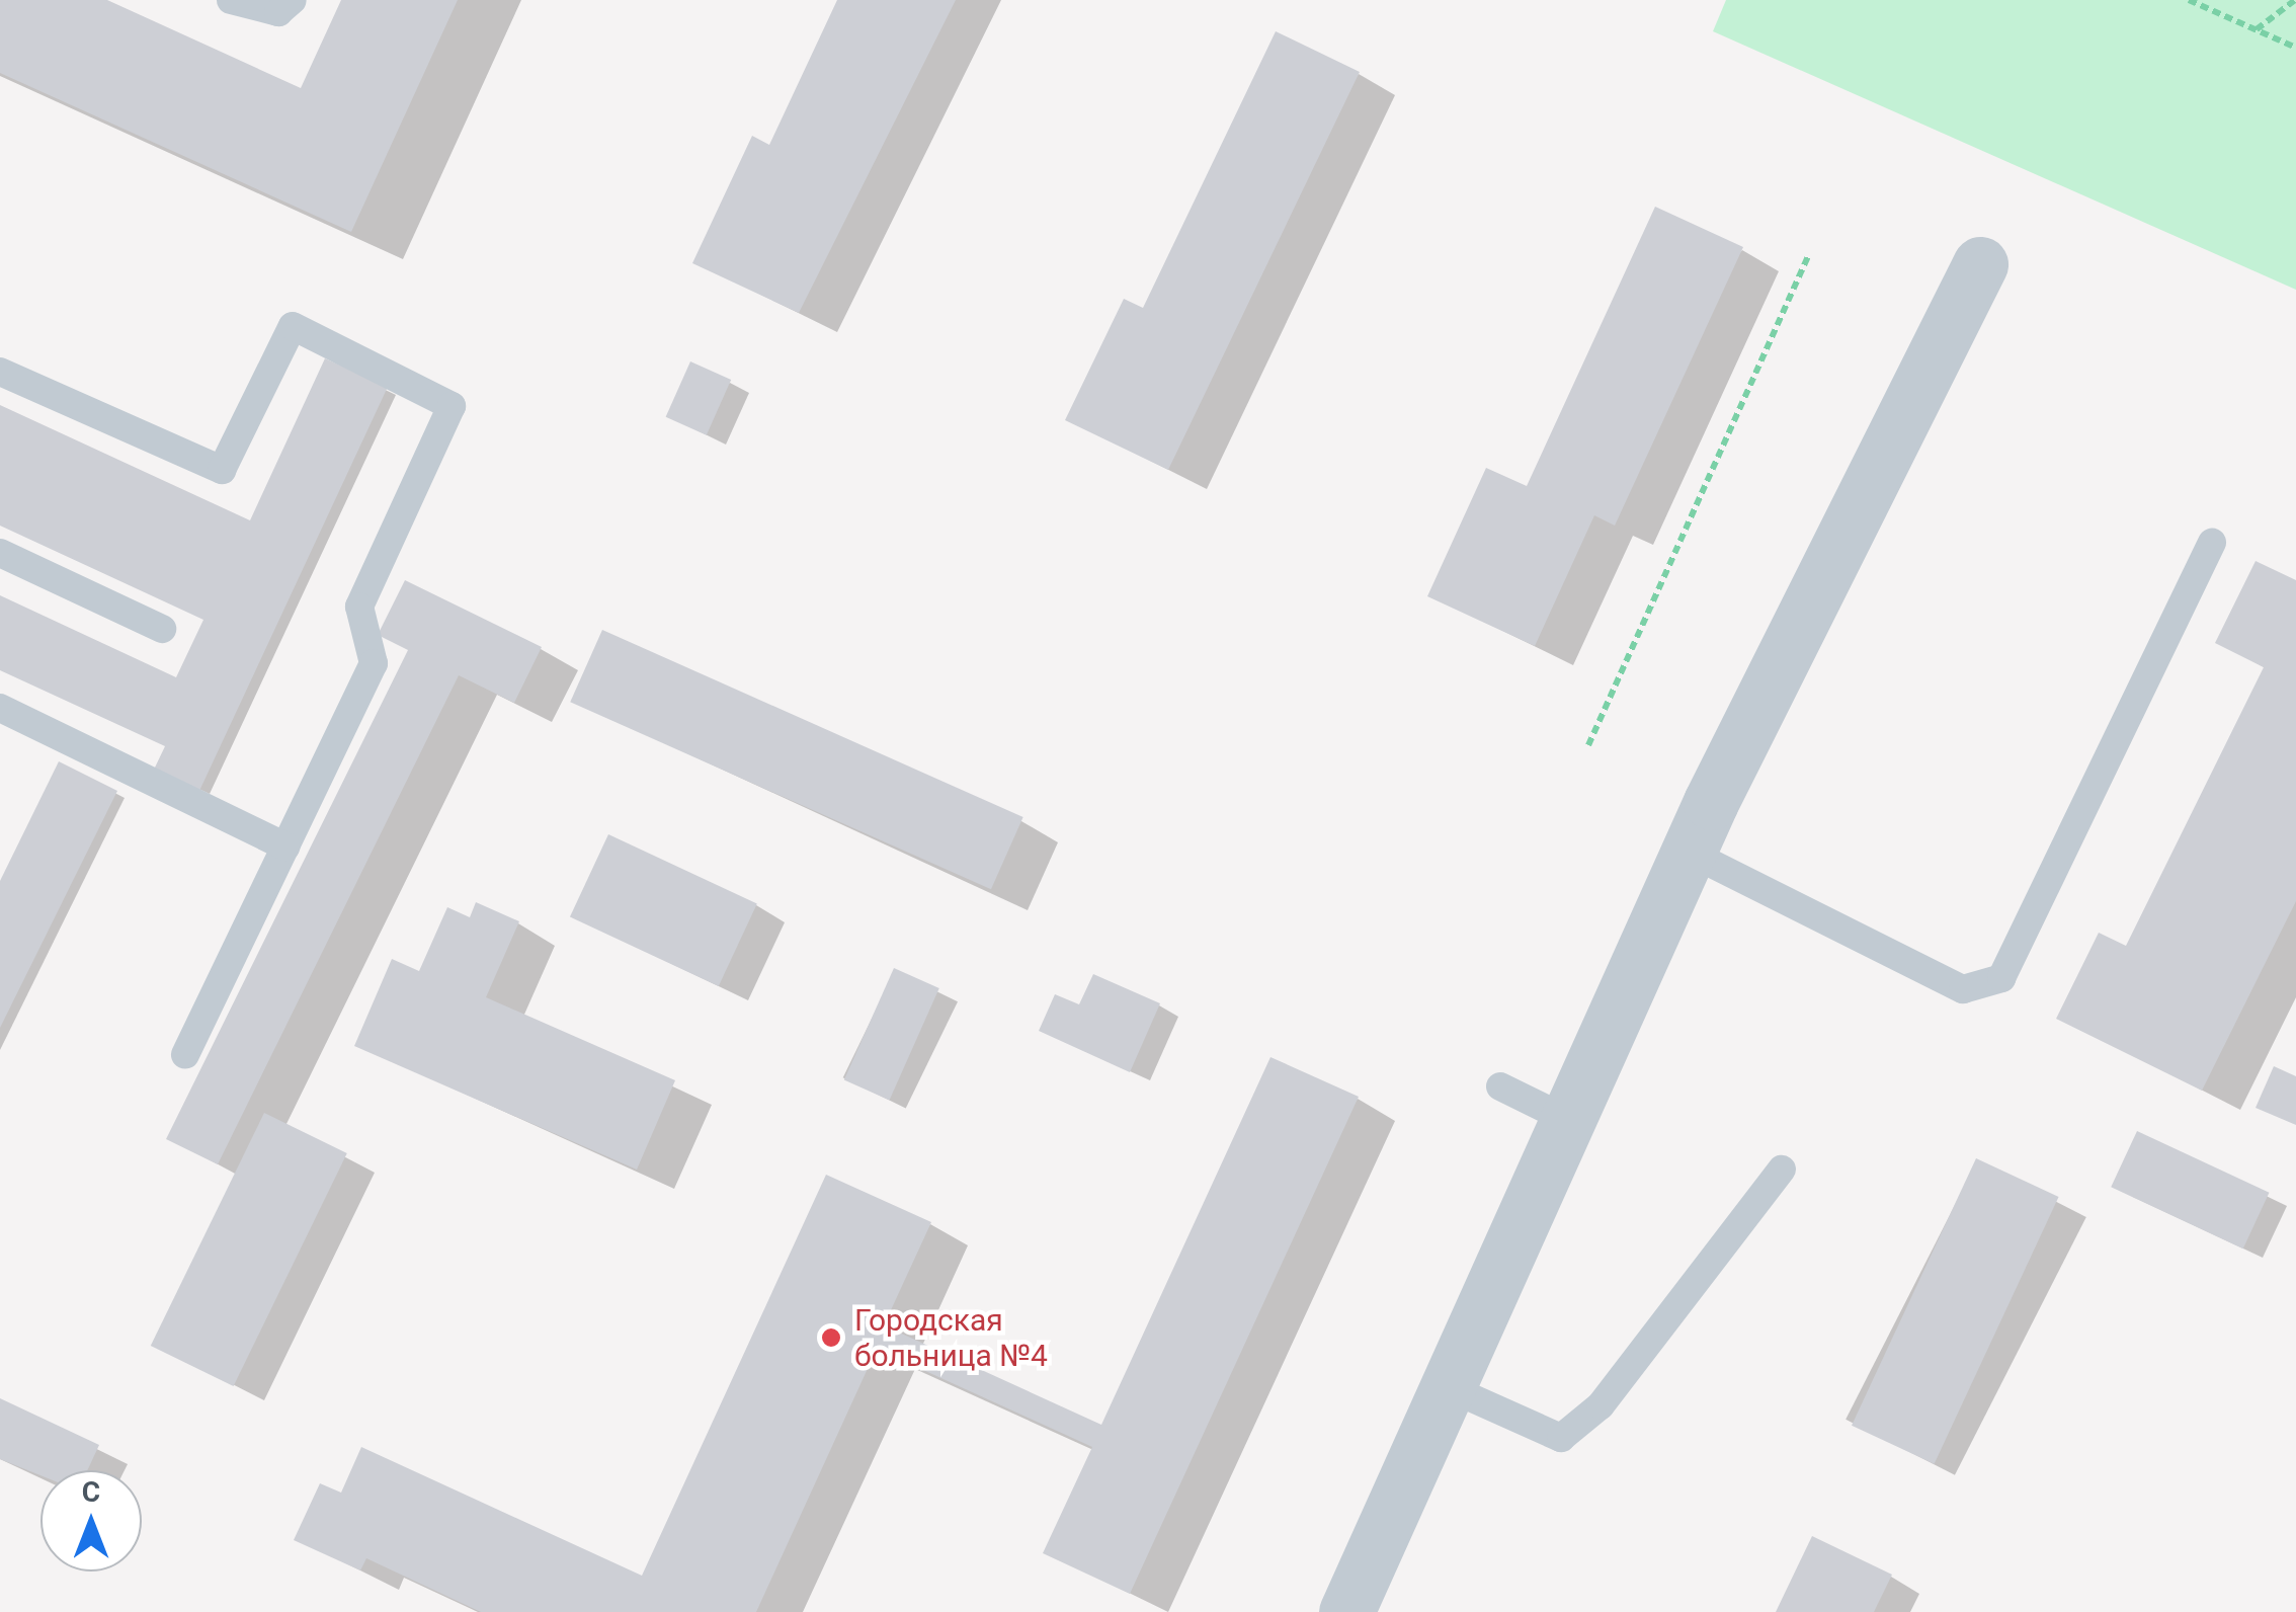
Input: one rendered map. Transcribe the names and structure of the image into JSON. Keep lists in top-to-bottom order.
{
  "places": ["Городская больница №4"],
  "north": "top"
}
